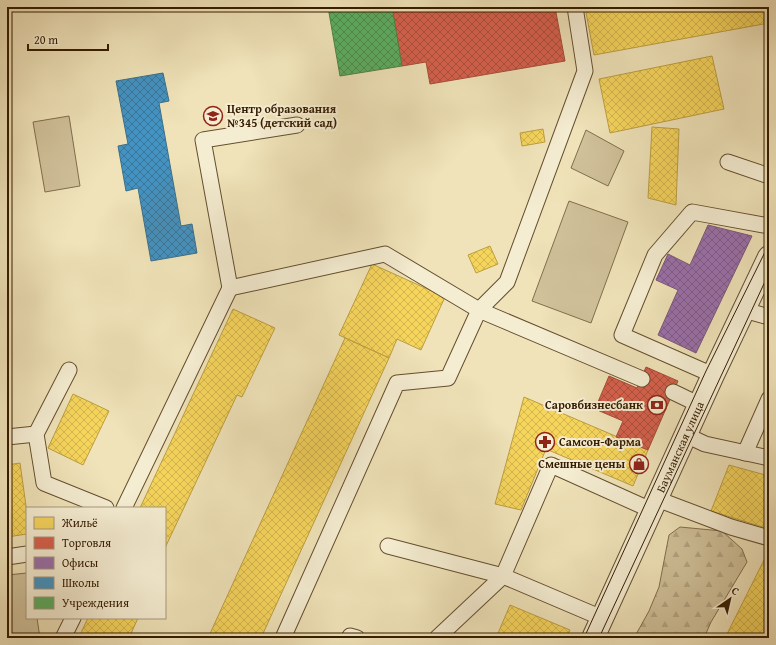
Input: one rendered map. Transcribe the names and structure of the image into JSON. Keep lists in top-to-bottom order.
{
  "streets": {
    "street": ["Бауманская улица"]
  },
  "places": {
    "school or university": ["Центр образования №345 (детский сад)"],
    "bank": ["Саровбизнесбанк"],
    "pharmacy": ["Самсон-Фарма"],
    "shop": ["Смешные цены"]
  },
  "legend": [
    "Жильё",
    "Торговля",
    "Офисы",
    "Школы",
    "Учреждения"
  ],
  "scale_bar": "20 m",
  "north": "top right"
}
